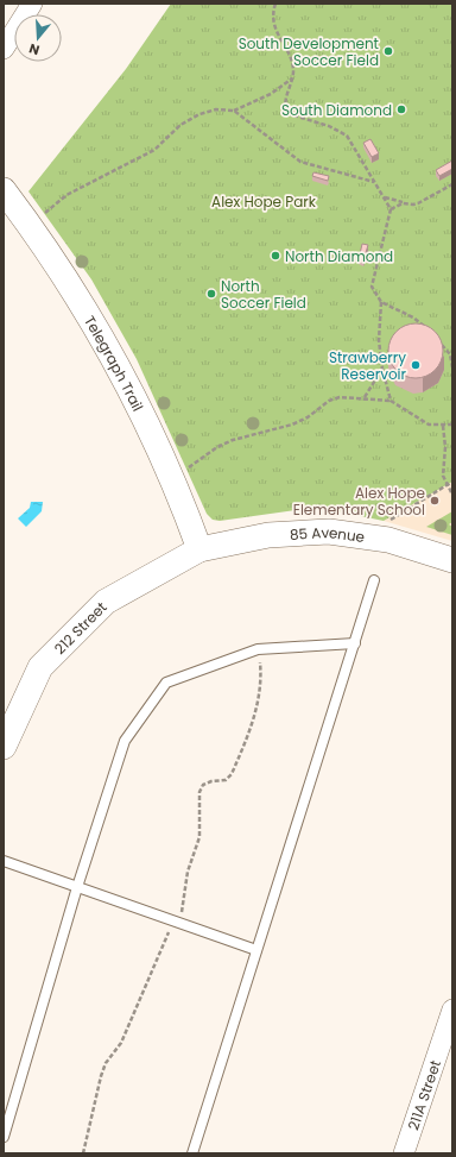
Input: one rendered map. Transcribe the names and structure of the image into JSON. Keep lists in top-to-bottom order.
{
  "streets": {
    "street": [
      "Telegraph Trail",
      "85 Avenue",
      "212 Street",
      "211A Street"
    ]
  },
  "crossings": [
    ["Telegraph Trail", "85 Avenue"],
    ["Telegraph Trail", "212 Street"],
    ["85 Avenue", "212 Street"]
  ],
  "parks": ["Alex Hope Park"],
  "places": [
    "South Development Soccer Field",
    "South Diamond",
    "North Diamond",
    "North Soccer Field",
    "Strawberry Reservoir",
    "Alex Hope Elementary School"
  ],
  "north": "bottom"
}
